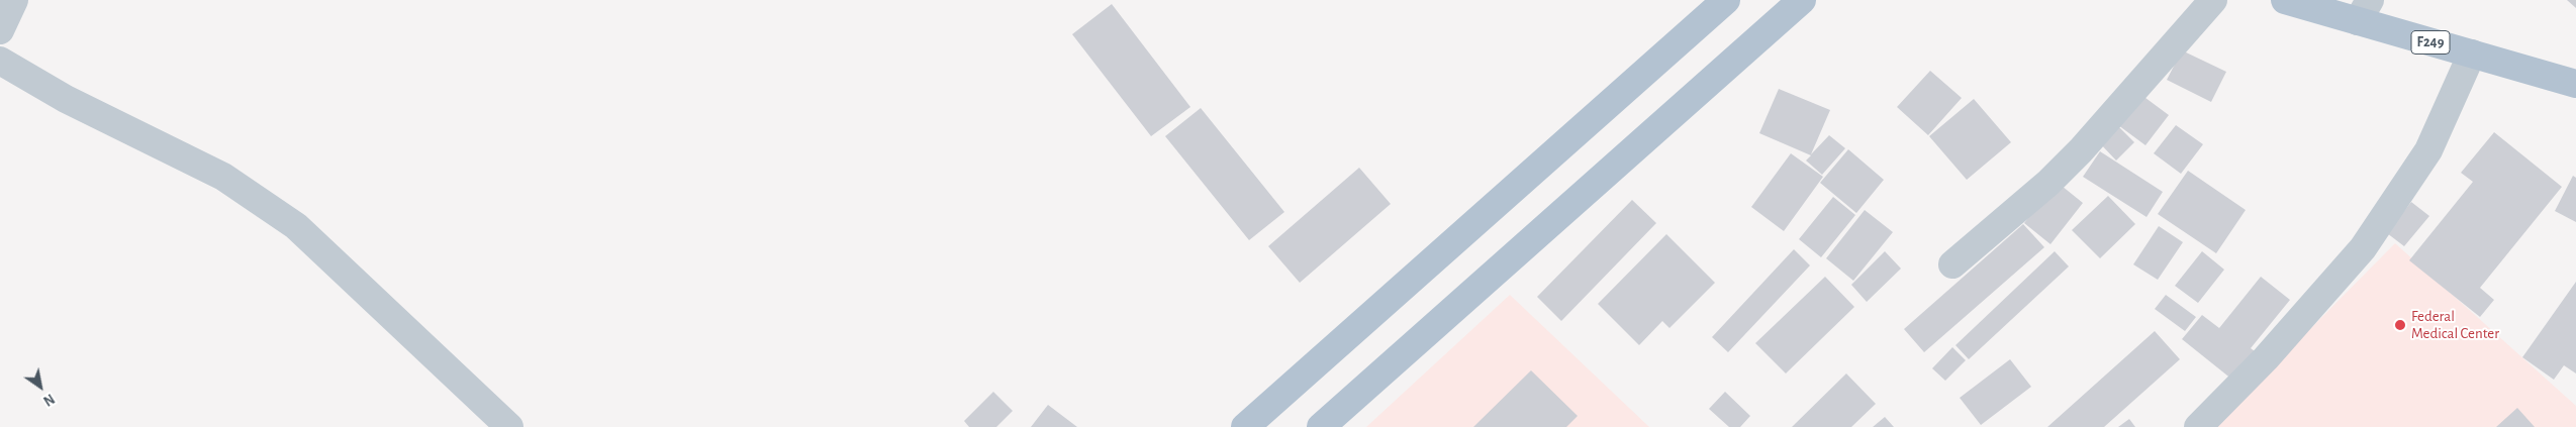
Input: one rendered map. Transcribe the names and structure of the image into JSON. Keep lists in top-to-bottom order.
{
  "streets": {
    "main road": ["F249"]
  },
  "places": ["Federal Medical Center"],
  "north": "bottom right"
}
